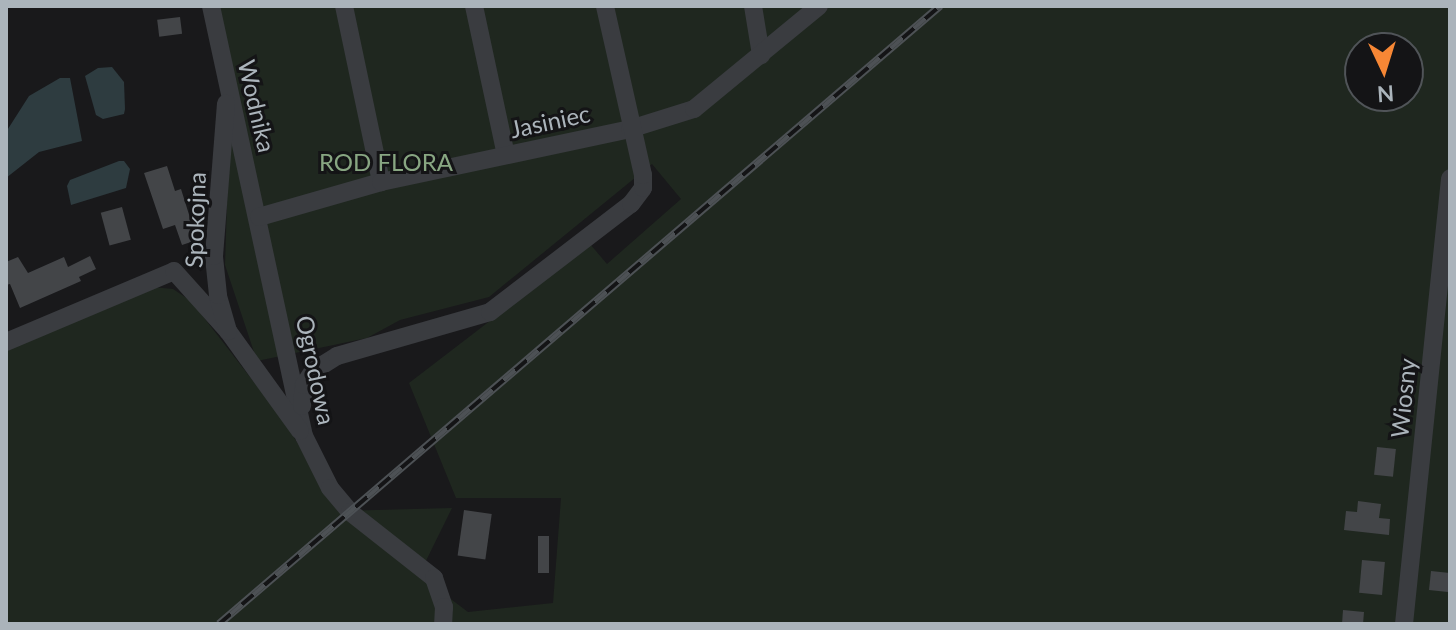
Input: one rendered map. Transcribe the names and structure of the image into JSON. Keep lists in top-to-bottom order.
{
  "streets": {
    "street": [
      "Wodnika",
      "Jasiniec",
      "Spokojna",
      "Ogrodowa",
      "Wiosny"
    ]
  },
  "crossings": [
    ["Wodnika", "Jasiniec"],
    ["Wodnika", "Spokojna"],
    ["Wodnika", "Ogrodowa"],
    ["Jasiniec", "Ogrodowa"]
  ],
  "parks": ["ROD FLORA"],
  "north": "bottom"
}
